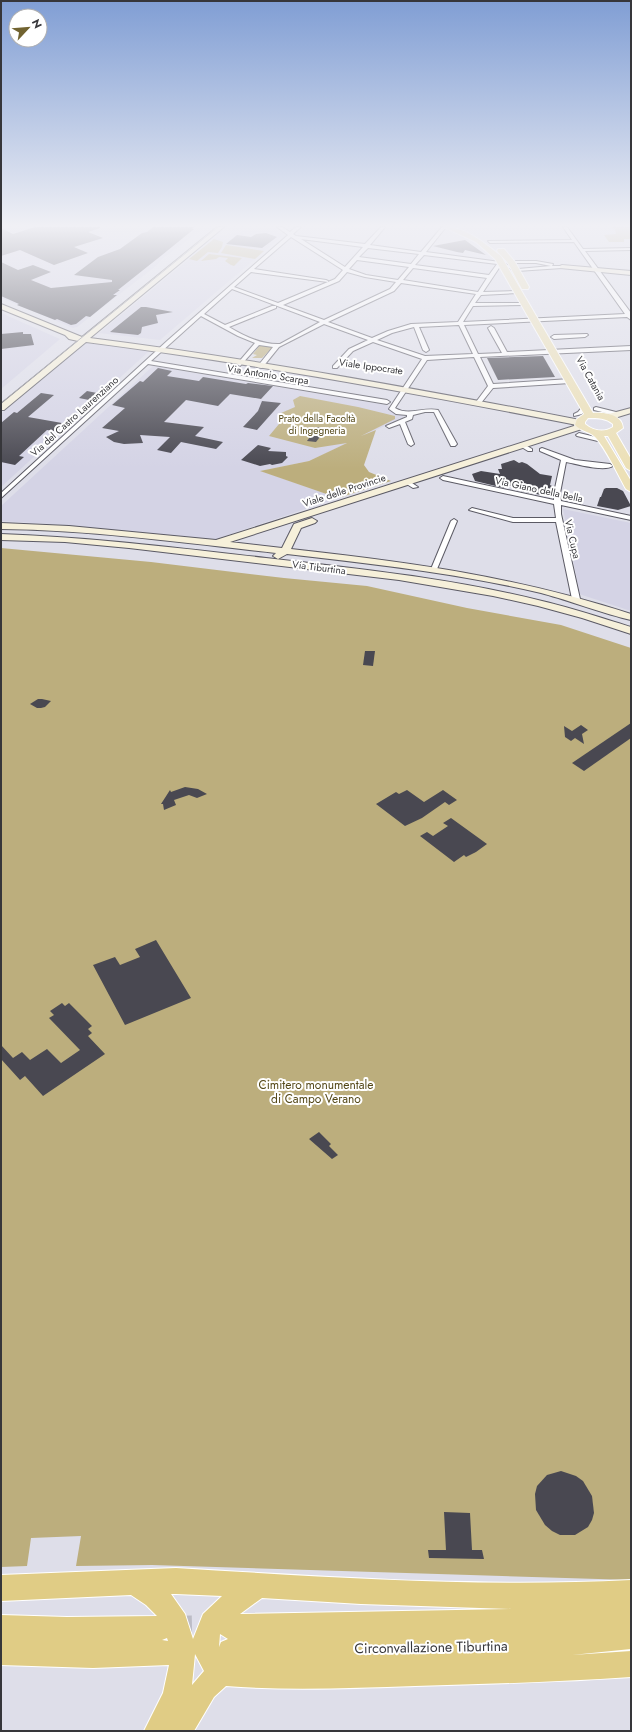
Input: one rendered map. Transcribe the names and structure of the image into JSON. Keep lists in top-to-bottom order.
{
  "streets": {
    "highway": ["Circonvallazione Tiburtina"],
    "main road": [
      "Viale Ippocrate",
      "Via Catania",
      "Viale delle Provincie",
      "Via Tiburtina"
    ],
    "street": [
      "Via Antonio Scarpa",
      "Via del Castro Laurenziano",
      "Via Giano della Bella",
      "Via Cupa"
    ]
  },
  "crossings": [
    ["Viale Ippocrate", "Via Catania"],
    ["Viale Ippocrate", "Via del Castro Laurenziano"],
    ["Viale Ippocrate", "Viale delle Provincie"],
    ["Via Antonio Scarpa", "Via del Castro Laurenziano"],
    ["Via Catania", "Viale delle Provincie"],
    ["Via Giano della Bella", "Viale delle Provincie"],
    ["Via Giano della Bella", "Via Cupa"],
    ["Viale delle Provincie", "Via Tiburtina"],
    ["Via Cupa", "Via Tiburtina"]
  ],
  "parks": ["Prato della Facoltà di Ingegneria", "Cimitero monumentale di Campo Verano"],
  "north": "top right"
}
